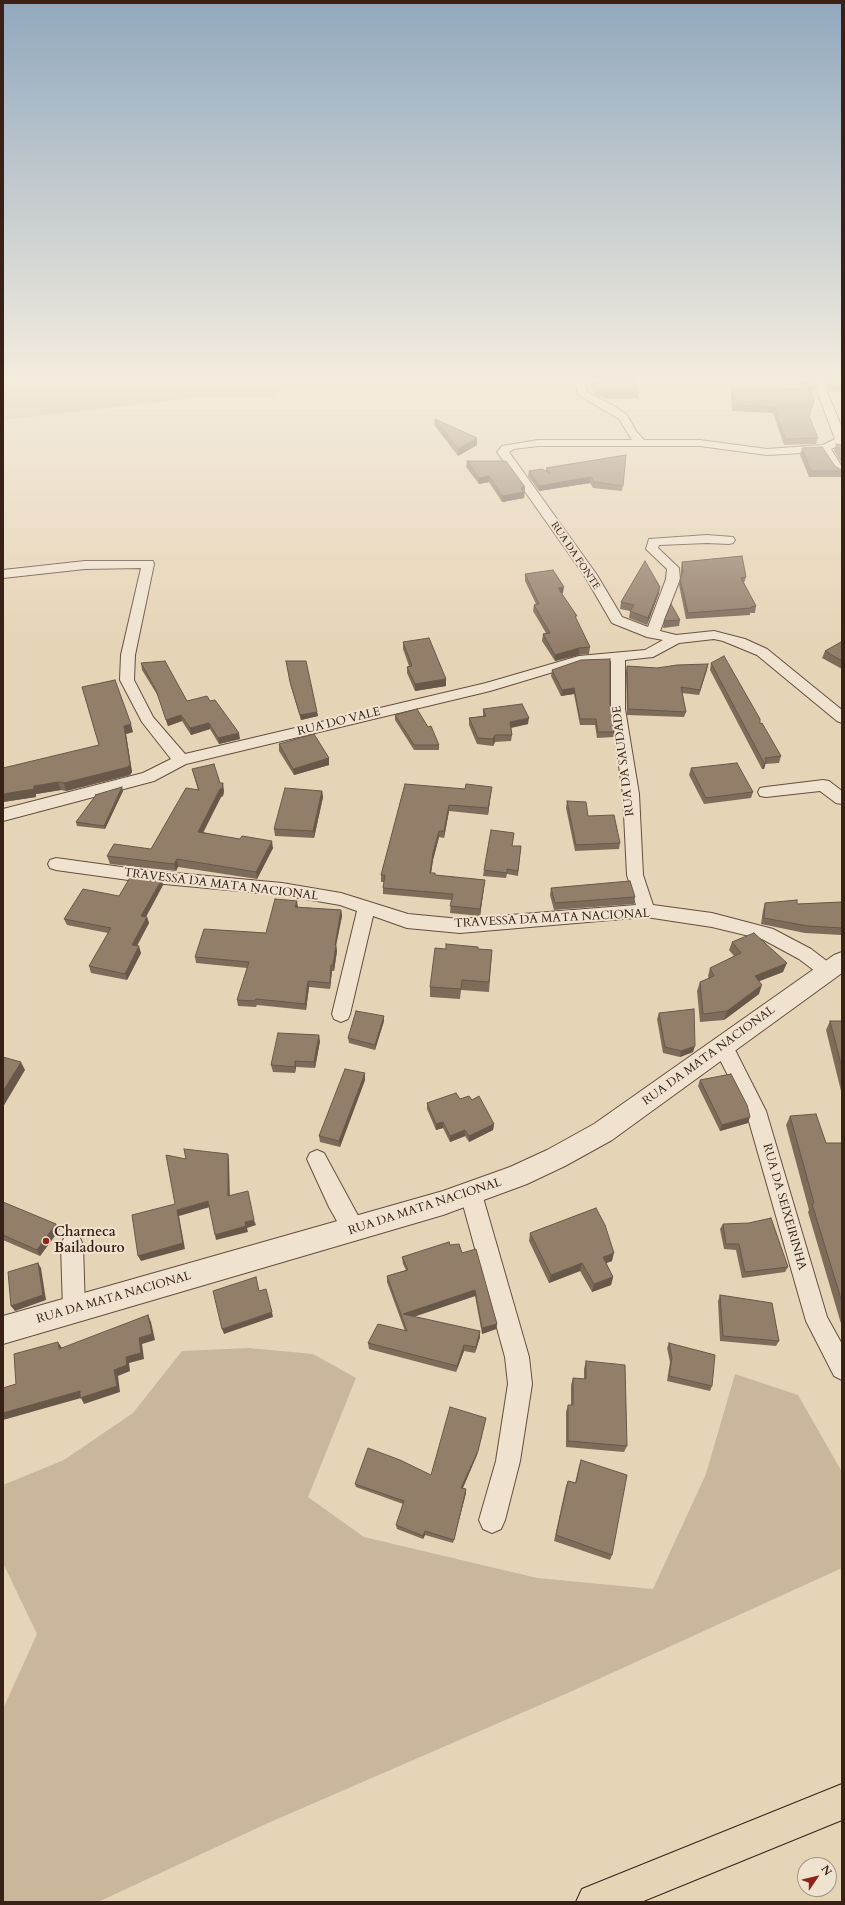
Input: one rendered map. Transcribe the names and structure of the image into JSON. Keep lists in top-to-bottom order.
{
  "streets": {
    "street": [
      "RUA DA FONTE",
      "RUA DO VALE",
      "RUA DA SAUDADE",
      "TRAVESSA DA MATA NACIONAL",
      "RUA DA MATA NACIONAL",
      "RUA DA SEIXEIRINHA"
    ]
  },
  "crossings": [
    ["RUA DA FONTE", "RUA DO VALE"],
    ["RUA DO VALE", "RUA DA SAUDADE"],
    ["RUA DA SAUDADE", "TRAVESSA DA MATA NACIONAL"],
    ["TRAVESSA DA MATA NACIONAL", "RUA DA MATA NACIONAL"],
    ["RUA DA MATA NACIONAL", "RUA DA SEIXEIRINHA"]
  ],
  "places": ["Charneca Bailadouro"],
  "north": "top right"
}
